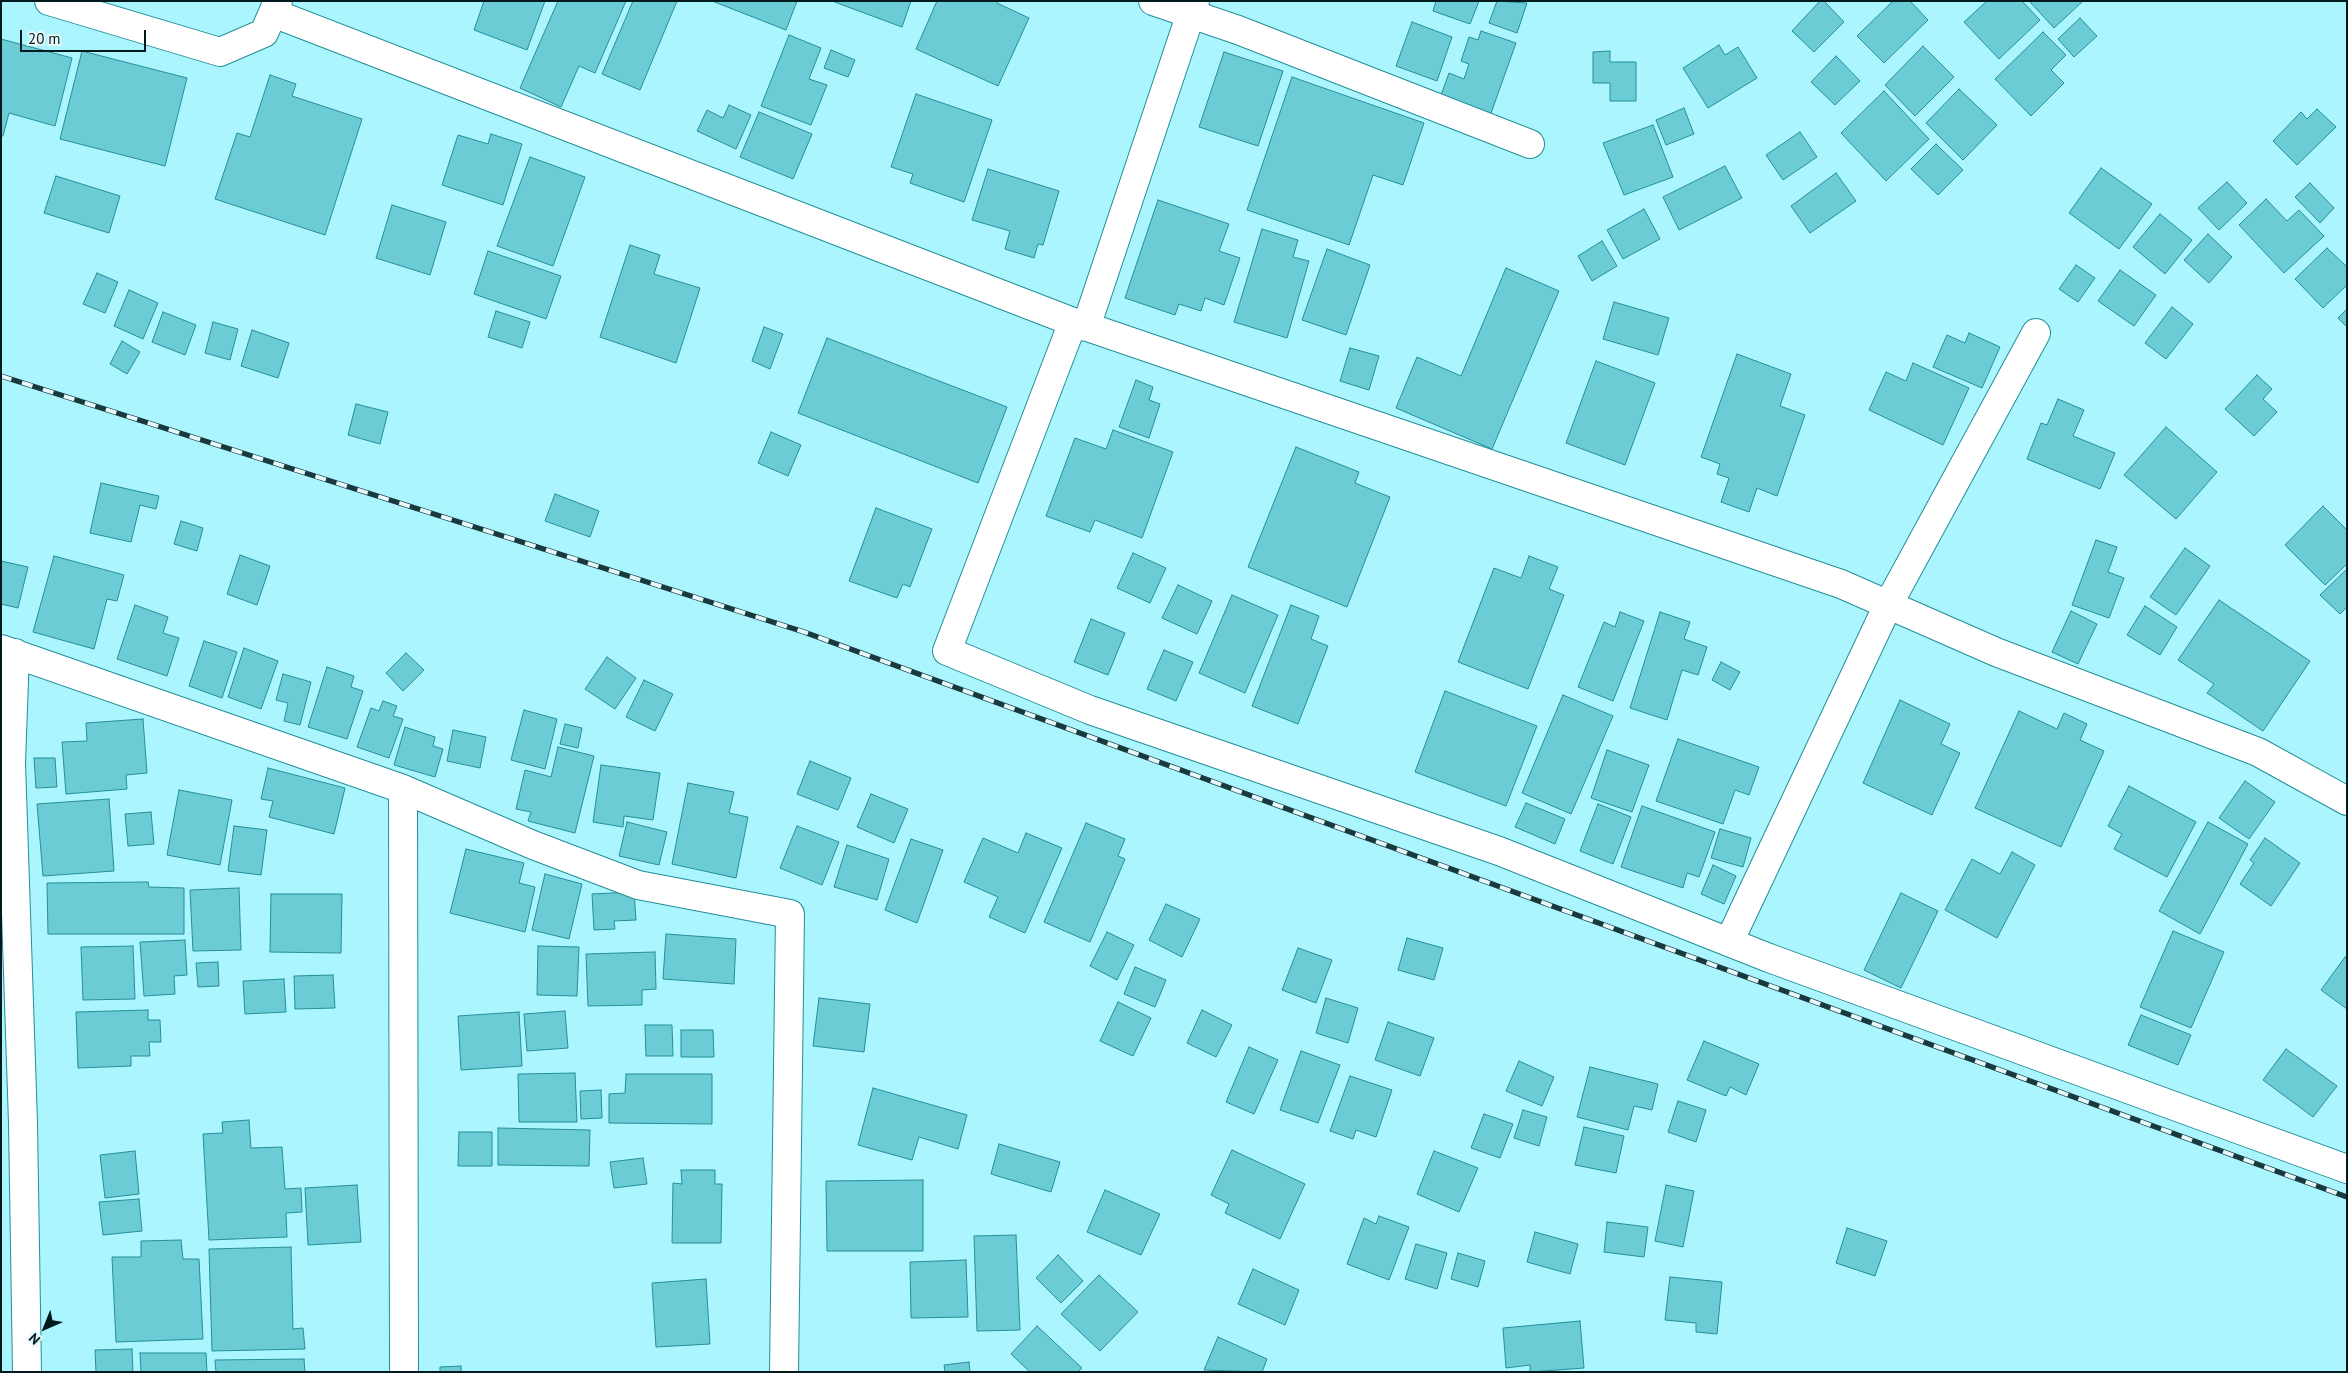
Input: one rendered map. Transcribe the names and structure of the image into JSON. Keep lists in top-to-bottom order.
{
  "scale_bar": "20 m",
  "north": "bottom left"
}
